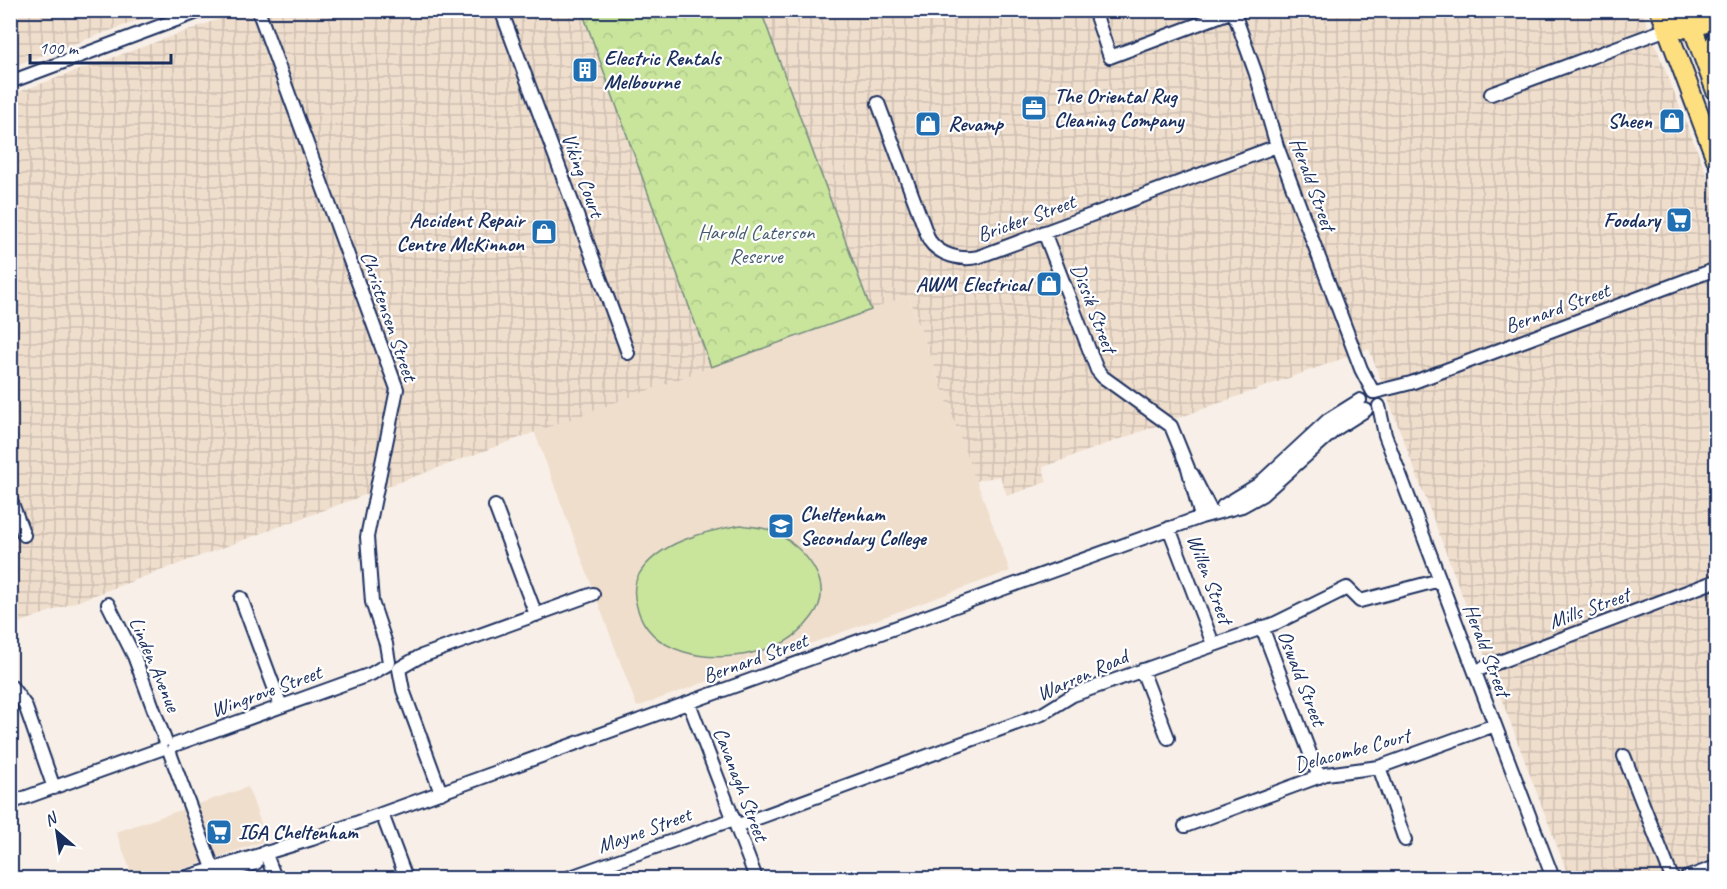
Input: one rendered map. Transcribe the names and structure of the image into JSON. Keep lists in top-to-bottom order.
{
  "streets": {
    "street": [
      "Viking Court",
      "Herald Street",
      "Bricker Street",
      "Dissik Street",
      "Bernard Street",
      "Christensen Street",
      "Willen Street",
      "Mills Street",
      "Linden Avenue",
      "Warren Road",
      "Oswald Street",
      "Wingrove Street",
      "Delacombe Court",
      "Cavanagh Street",
      "Mayne Street"
    ]
  },
  "crossings": [
    ["Herald Street", "Bricker Street"],
    ["Herald Street", "Bernard Street"],
    ["Herald Street", "Mills Street"],
    ["Herald Street", "Warren Road"],
    ["Herald Street", "Delacombe Court"],
    ["Bricker Street", "Dissik Street"],
    ["Dissik Street", "Bernard Street"],
    ["Bernard Street", "Christensen Street"],
    ["Bernard Street", "Willen Street"],
    ["Bernard Street", "Linden Avenue"],
    ["Bernard Street", "Cavanagh Street"],
    ["Christensen Street", "Wingrove Street"],
    ["Willen Street", "Warren Road"],
    ["Linden Avenue", "Wingrove Street"],
    ["Warren Road", "Oswald Street"],
    ["Warren Road", "Cavanagh Street"],
    ["Warren Road", "Mayne Street"],
    ["Oswald Street", "Delacombe Court"],
    ["Cavanagh Street", "Mayne Street"]
  ],
  "parks": ["Harold Caterson Reserve"],
  "places": {
    "building": ["Electric Rentals Melbourne"],
    "office": ["The Oriental Rug Cleaning Company"],
    "shop": [
      "Sheen",
      "Revamp",
      "Accident Repair Centre McKinnon",
      "AWM Electrical"
    ],
    "supermarket": ["Foodary", "IGA Cheltenham"],
    "school or university": ["Cheltenham Secondary College"]
  },
  "scale_bar": "100 m",
  "north": "top left"
}
